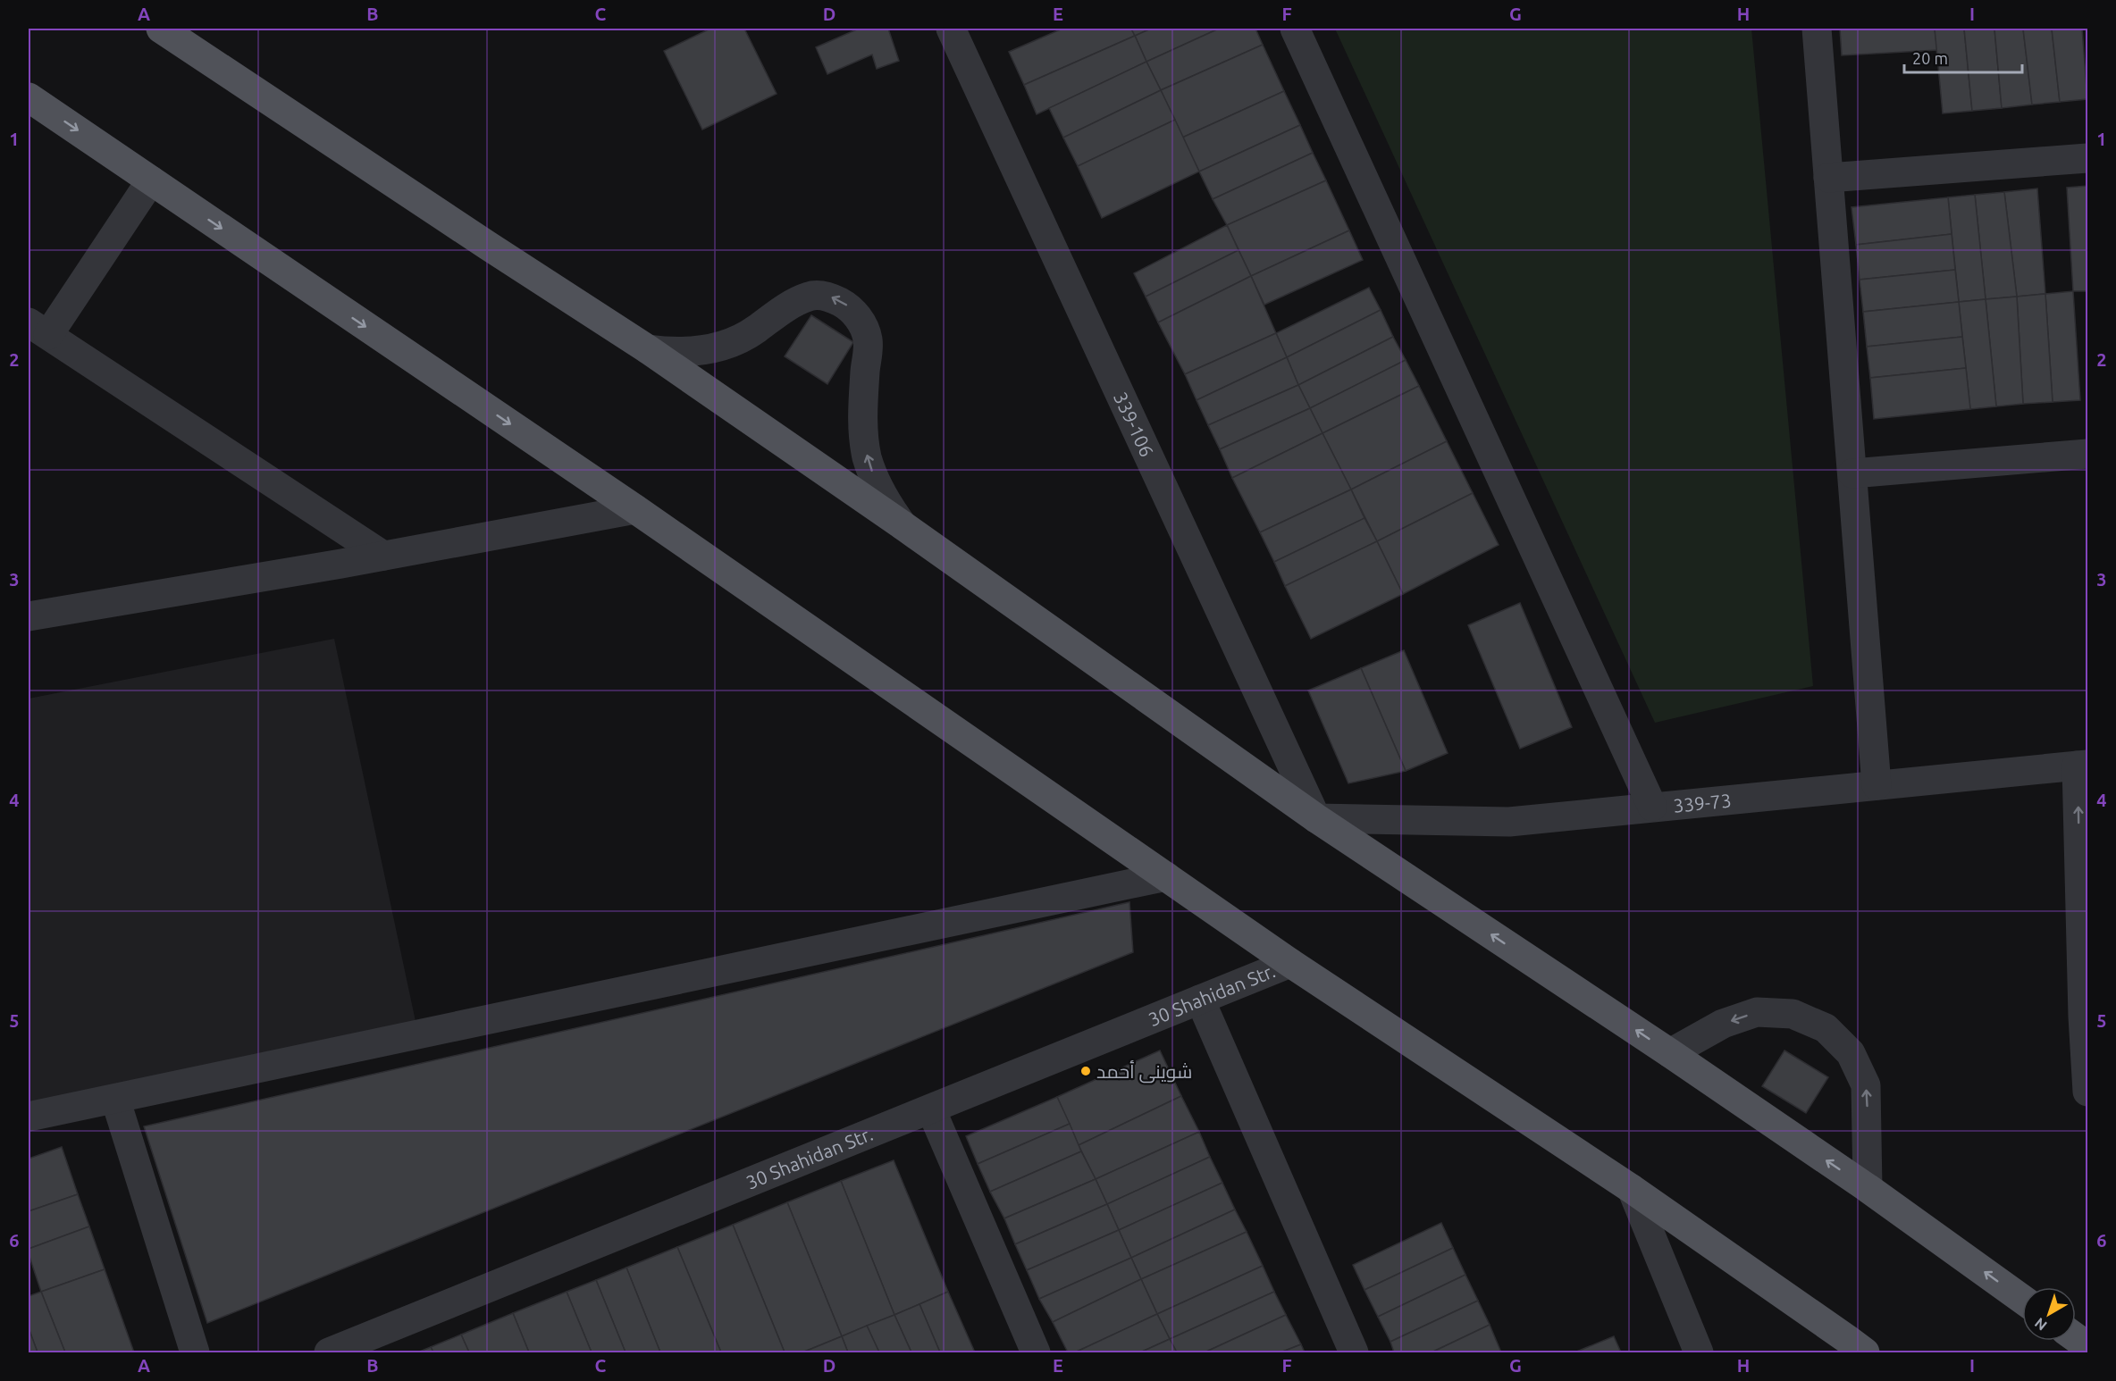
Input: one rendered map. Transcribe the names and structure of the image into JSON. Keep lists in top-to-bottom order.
{
  "streets": {
    "street": ["339-106", "339-73", "30 Shahidan Str."]
  },
  "crossings": [
    ["339-106", "339-73"]
  ],
  "places": ["شوینی أحمد"],
  "scale_bar": "20 m",
  "north": "bottom left",
  "grid": {
    "columns": [
      "A",
      "B",
      "C",
      "D",
      "E",
      "F",
      "G",
      "H",
      "I"
    ],
    "rows": [
      "1",
      "2",
      "3",
      "4",
      "5",
      "6"
    ]
  }
}
